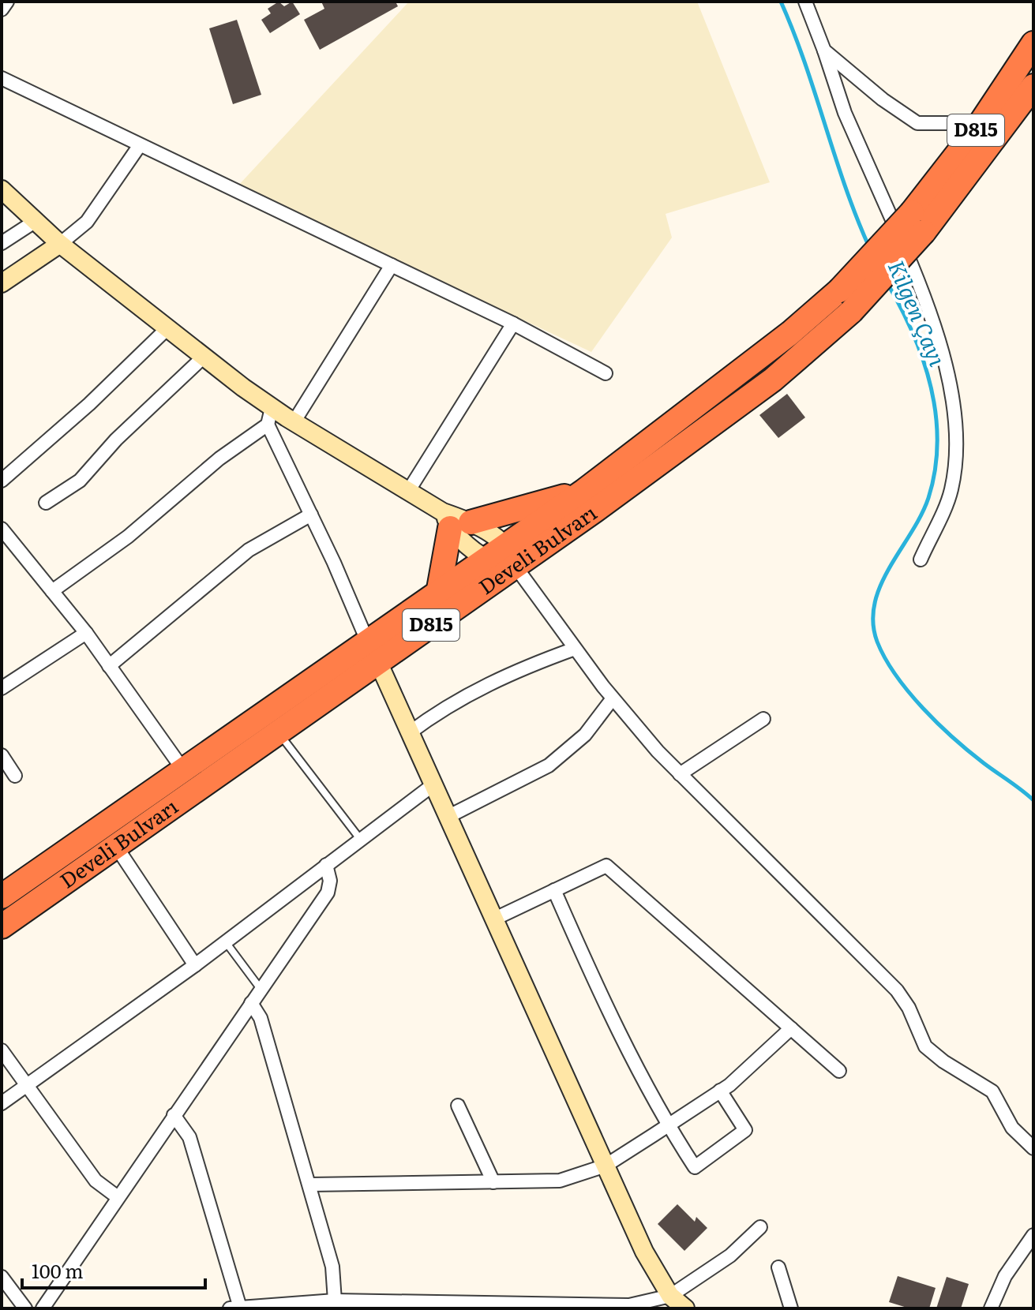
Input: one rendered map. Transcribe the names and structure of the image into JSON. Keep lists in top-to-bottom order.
{
  "streets": {
    "highway": ["D815", "Develi Bulvarı"]
  },
  "crossings": [
    ["D815", "Develi Bulvarı"]
  ],
  "water": ["Kilgen Çayı"],
  "scale_bar": "100 m"
}
